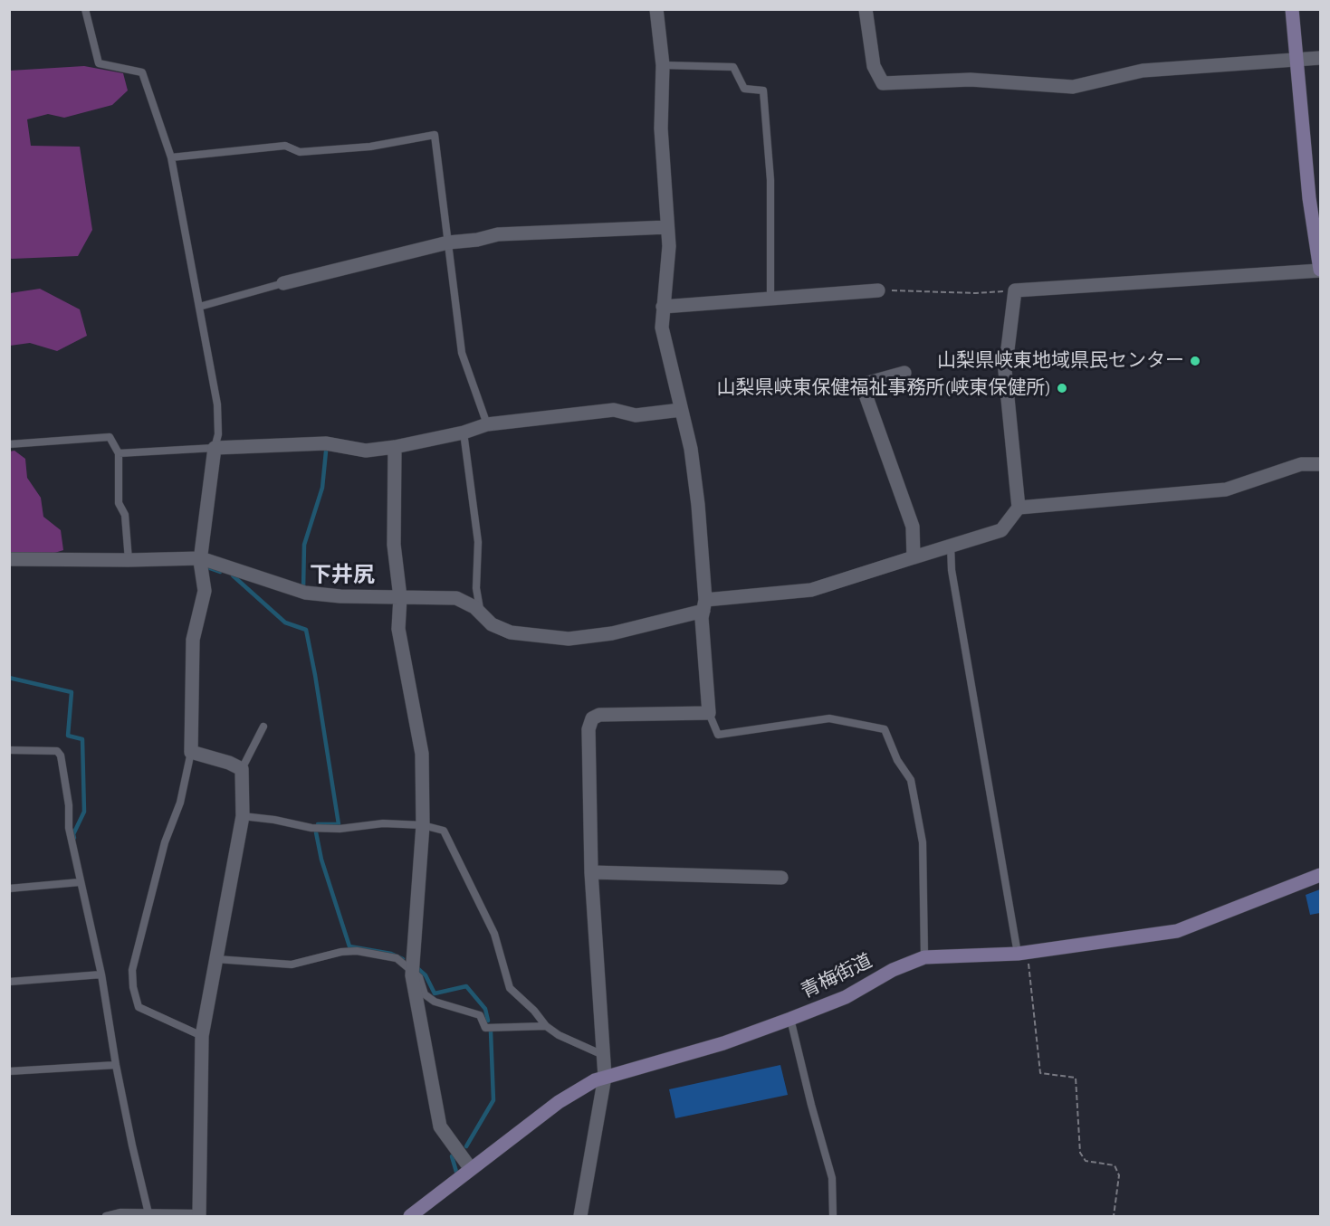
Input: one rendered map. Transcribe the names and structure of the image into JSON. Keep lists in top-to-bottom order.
{
  "streets": {
    "main road": ["青梅街道"]
  },
  "districts": ["下井尻"],
  "places": ["山梨県峡東地域県民センター", "山梨県峡東保健福祉事務所(峡東保健所)"]
}
